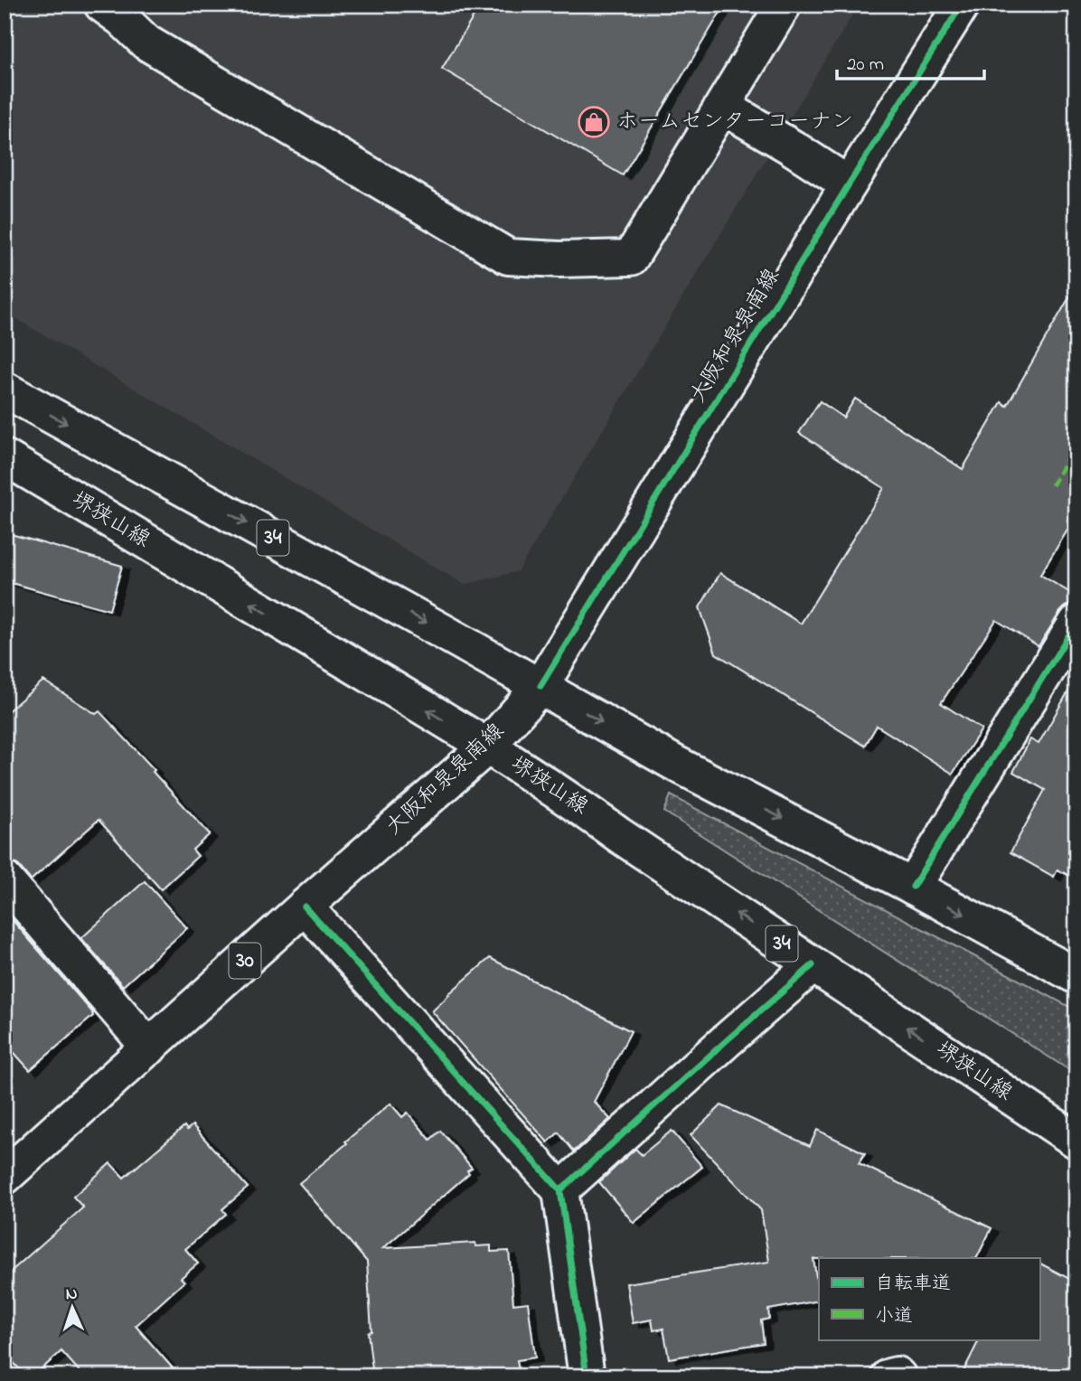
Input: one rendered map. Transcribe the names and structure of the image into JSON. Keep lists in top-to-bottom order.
{
  "streets": {
    "main road": [
      "大阪和泉泉南線",
      "堺狭山線",
      "34",
      "30"
    ]
  },
  "crossings": [
    ["大阪和泉泉南線", "堺狭山線"],
    ["大阪和泉泉南線", "34"]
  ],
  "places": {
    "shop": ["ホームセンターコーナン"]
  },
  "legend": ["自転車道", "小道"],
  "scale_bar": "20 m",
  "north": "top"
}
